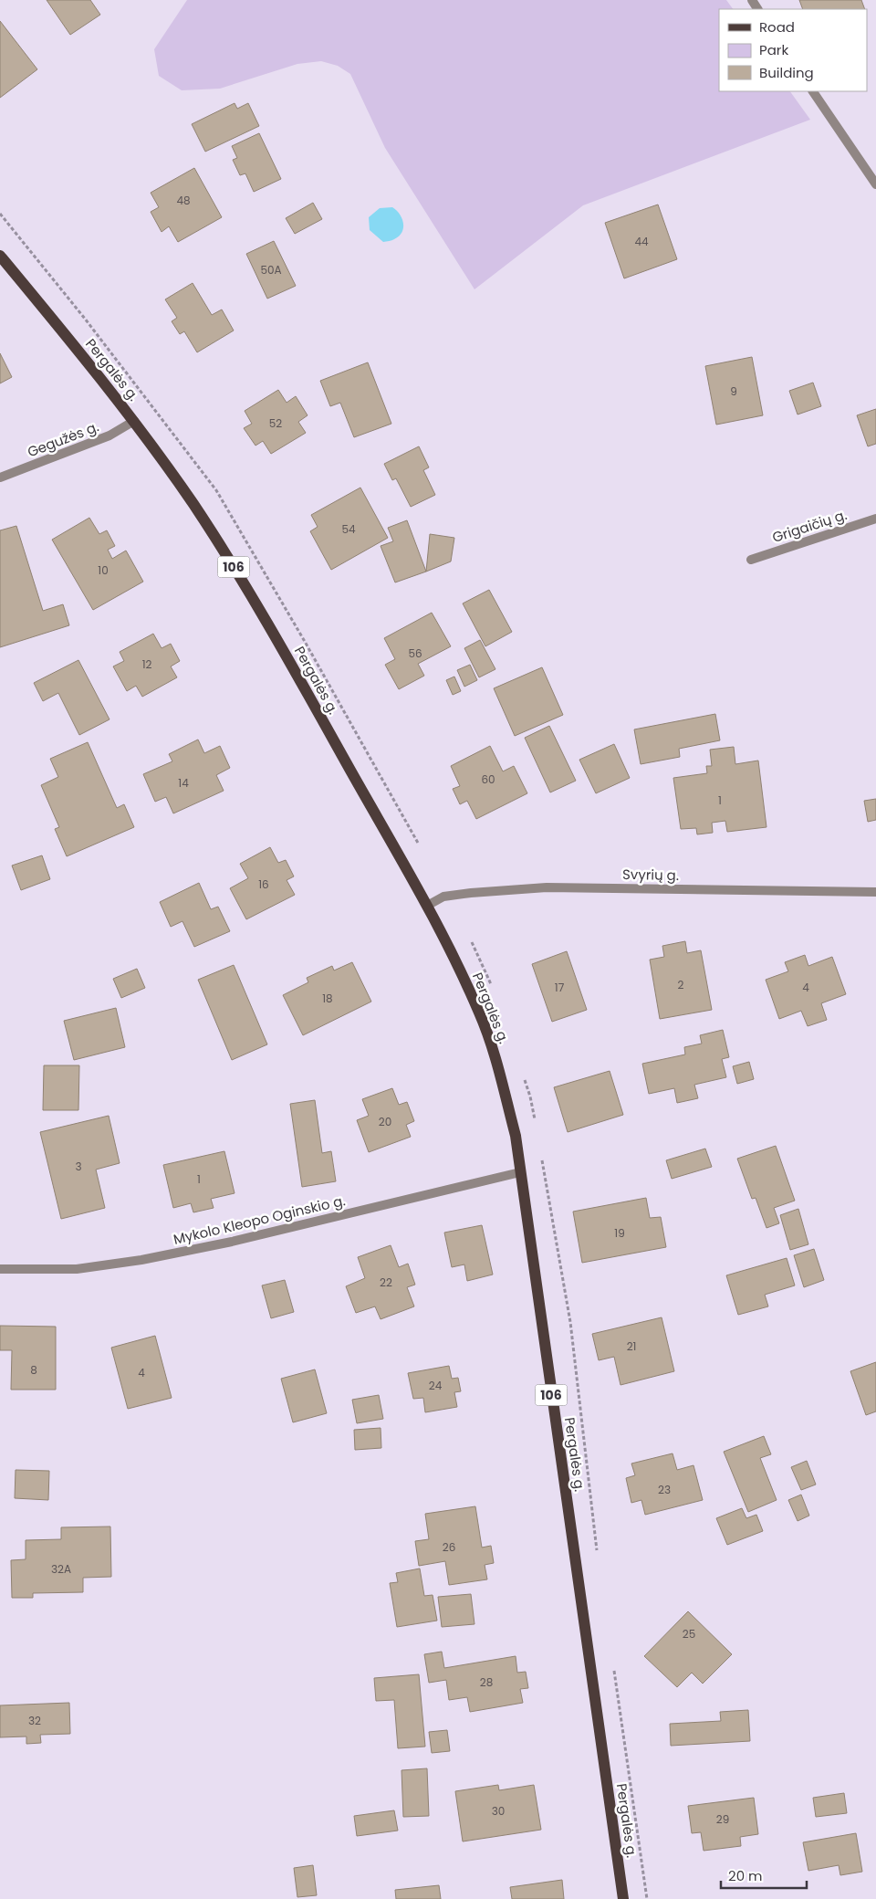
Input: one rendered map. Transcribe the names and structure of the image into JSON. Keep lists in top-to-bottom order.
{
  "streets": {
    "main road": ["Pergalės g.", "106"],
    "street": [
      "Gegužės g.",
      "Grigaičių g.",
      "Svyrių g.",
      "Mykolo Kleopo Oginskio g."
    ]
  },
  "crossings": [
    ["Pergalės g.", "Gegužės g."],
    ["Pergalės g.", "Svyrių g."],
    ["Pergalės g.", "Mykolo Kleopo Oginskio g."]
  ],
  "house_numbers": [
    "48",
    "44",
    "50A",
    "9",
    "52",
    "54",
    "10",
    "56",
    "12",
    "60",
    "14",
    "1",
    "16",
    "2",
    "17",
    "4",
    "18",
    "20",
    "3",
    "1",
    "19",
    "22",
    "21",
    "8",
    "4",
    "24",
    "23",
    "26",
    "32A",
    "25",
    "28",
    "32",
    "30",
    "29"
  ],
  "legend": ["Road", "Park", "Building"],
  "scale_bar": "20 m"
}
